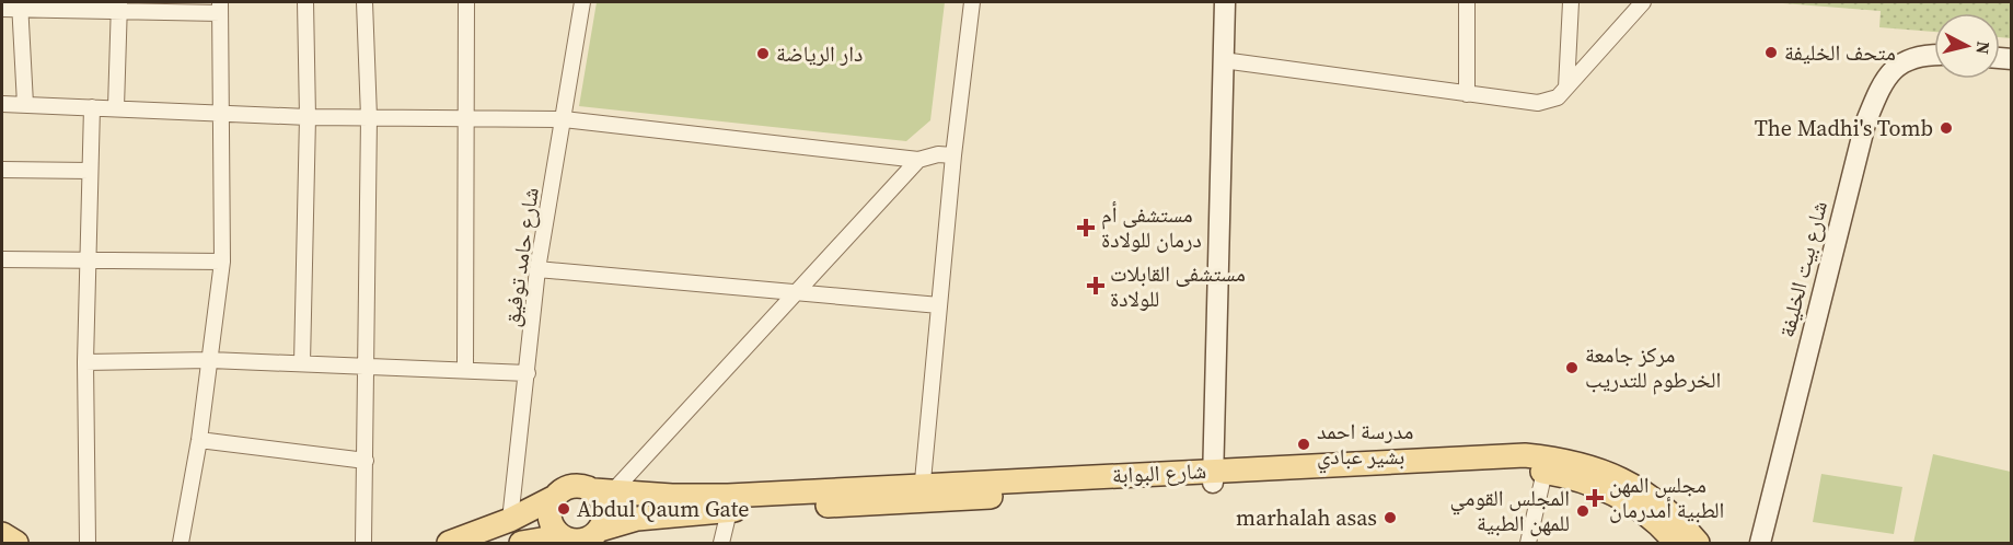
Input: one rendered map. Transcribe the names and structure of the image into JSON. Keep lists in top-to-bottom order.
{
  "streets": {
    "main road": ["شارع البوابة"],
    "street": ["شارع حامد توفيق", "شارع بيت الخليفة"]
  },
  "places": {
    "other": [
      "متحف الخليفة",
      "دار الرياضة",
      "The Madhi's Tomb",
      "مركز جامعة الخرطوم للتدريب",
      "مدرسة احمد بشير عبادي",
      "Abdul Qaum Gate",
      "المجلس القومي للمهن الطبية",
      "marhalah asas"
    ],
    "health": ["مستشفى أم درمان للولادة", "مستشفى القابلات للولادة", "مجلس المهن الطبية أمدرمان"]
  },
  "north": "right"
}
